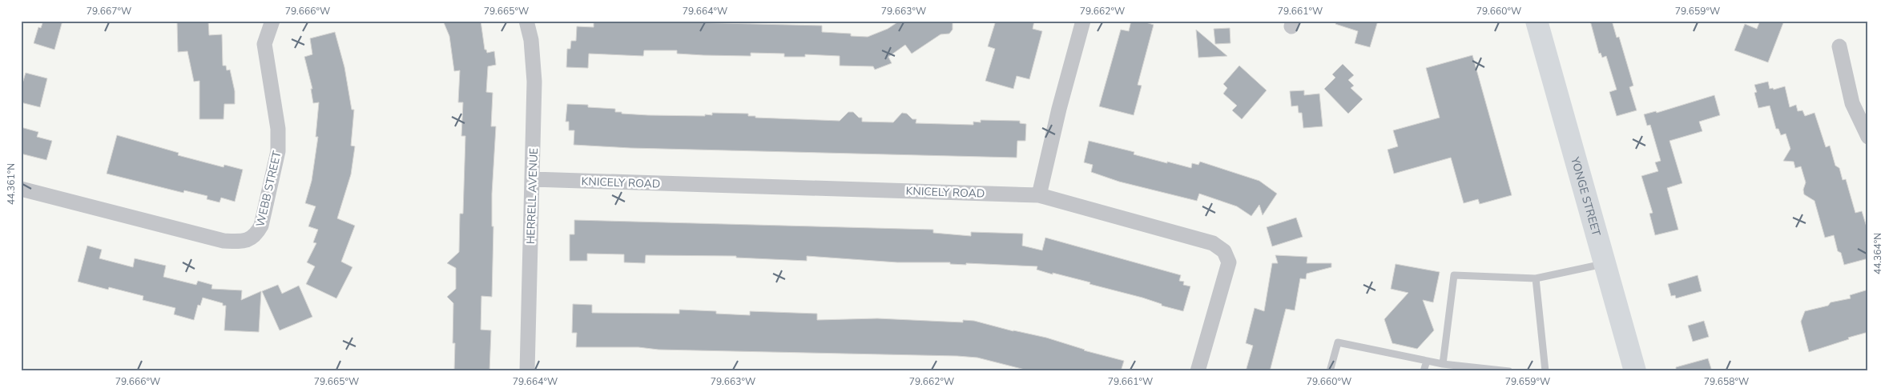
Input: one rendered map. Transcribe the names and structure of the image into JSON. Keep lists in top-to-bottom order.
{
  "streets": {
    "main road": ["YONGE STREET"],
    "street": ["KNICELY ROAD", "WEBB STREET", "HERRELL AVENUE"]
  },
  "crossings": [
    ["KNICELY ROAD", "HERRELL AVENUE"]
  ],
  "coordinates": [
    "79.667°W",
    "79.666°W",
    "79.665°W",
    "79.664°W",
    "79.663°W",
    "79.662°W",
    "79.661°W",
    "79.660°W",
    "79.659°W",
    "44.361°N",
    "44.364°N",
    "79.658°W"
  ]
}
